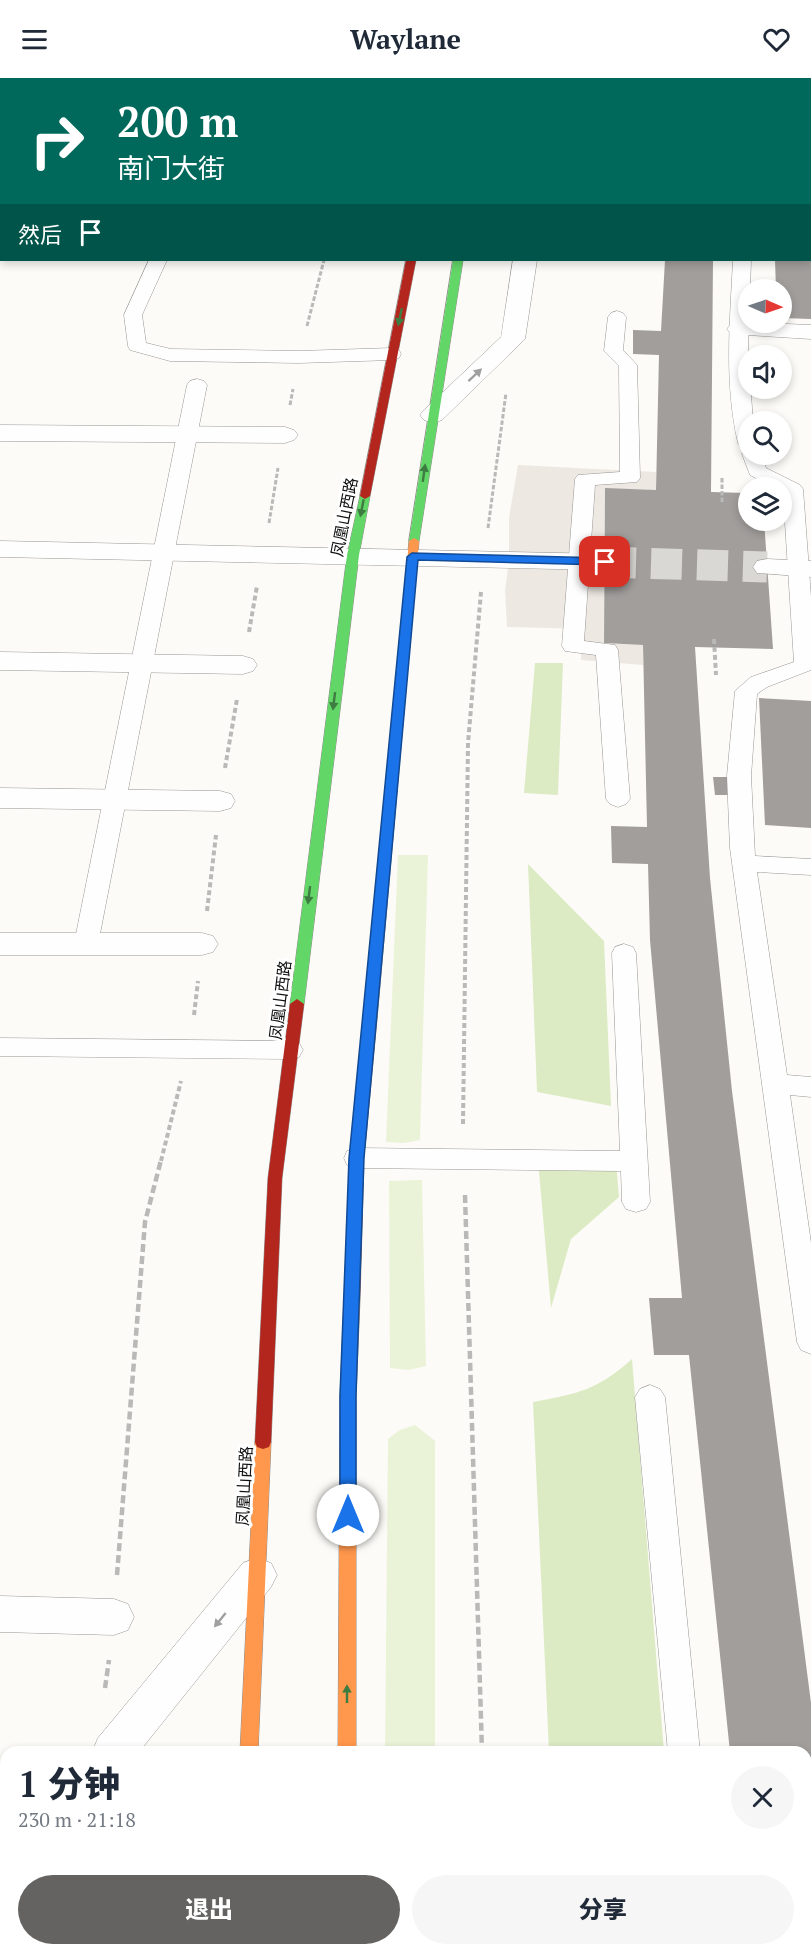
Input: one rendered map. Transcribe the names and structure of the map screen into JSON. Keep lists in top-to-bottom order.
{
  "streets": {
    "main road": ["凤凰山西路"]
  },
  "north": "right",
  "page": {
    "header": "Waylane",
    "turn": ["200 m", "南门大街"],
    "then": "然后",
    "heading": ["1 分钟", "230 m · 21:18"],
    "buttons": ["退出", "分享"]
  }
}
